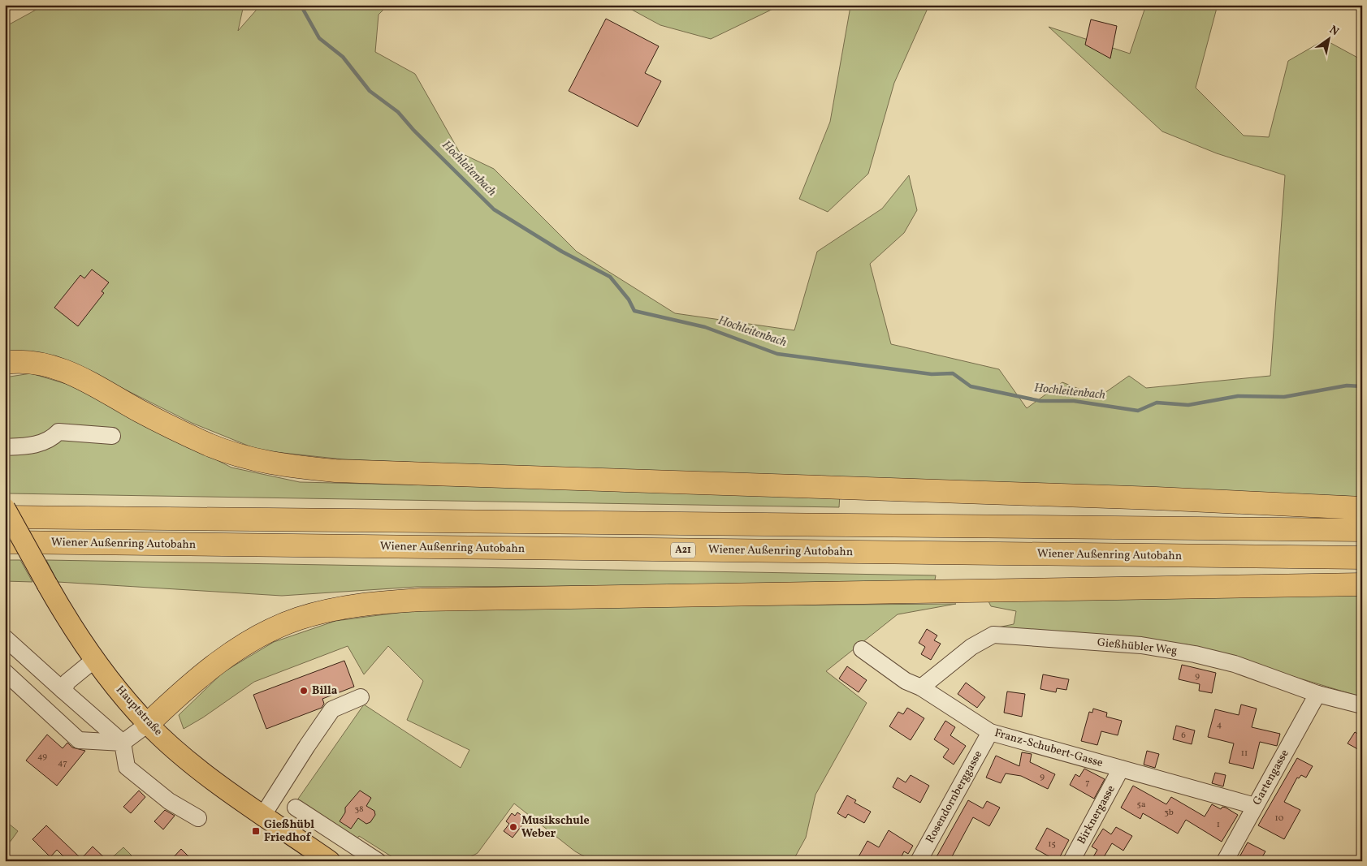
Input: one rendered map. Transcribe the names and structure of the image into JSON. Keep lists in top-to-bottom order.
{
  "streets": {
    "highway": ["Wiener Außenring Autobahn", "A21"],
    "main road": ["Hauptstraße"],
    "street": [
      "Gießhübler Weg",
      "Franz-Schubert-Gasse",
      "Gartengasse",
      "Rosendornberggasse",
      "Birknergasse"
    ]
  },
  "crossings": [
    ["Gießhübler Weg", "Franz-Schubert-Gasse"],
    ["Gießhübler Weg", "Gartengasse"],
    ["Franz-Schubert-Gasse", "Gartengasse"],
    ["Franz-Schubert-Gasse", "Rosendornberggasse"],
    ["Franz-Schubert-Gasse", "Birknergasse"]
  ],
  "water": ["Hochleitenbach"],
  "places": {
    "other": ["Billa", "Musikschule Weber"],
    "transit": ["Gießhübl Friedhof"]
  },
  "house_numbers": [
    "9",
    "4",
    "6",
    "11",
    "49",
    "47",
    "9",
    "7",
    "5a",
    "38",
    "3b",
    "10",
    "1",
    "15"
  ],
  "north": "top right"
}
